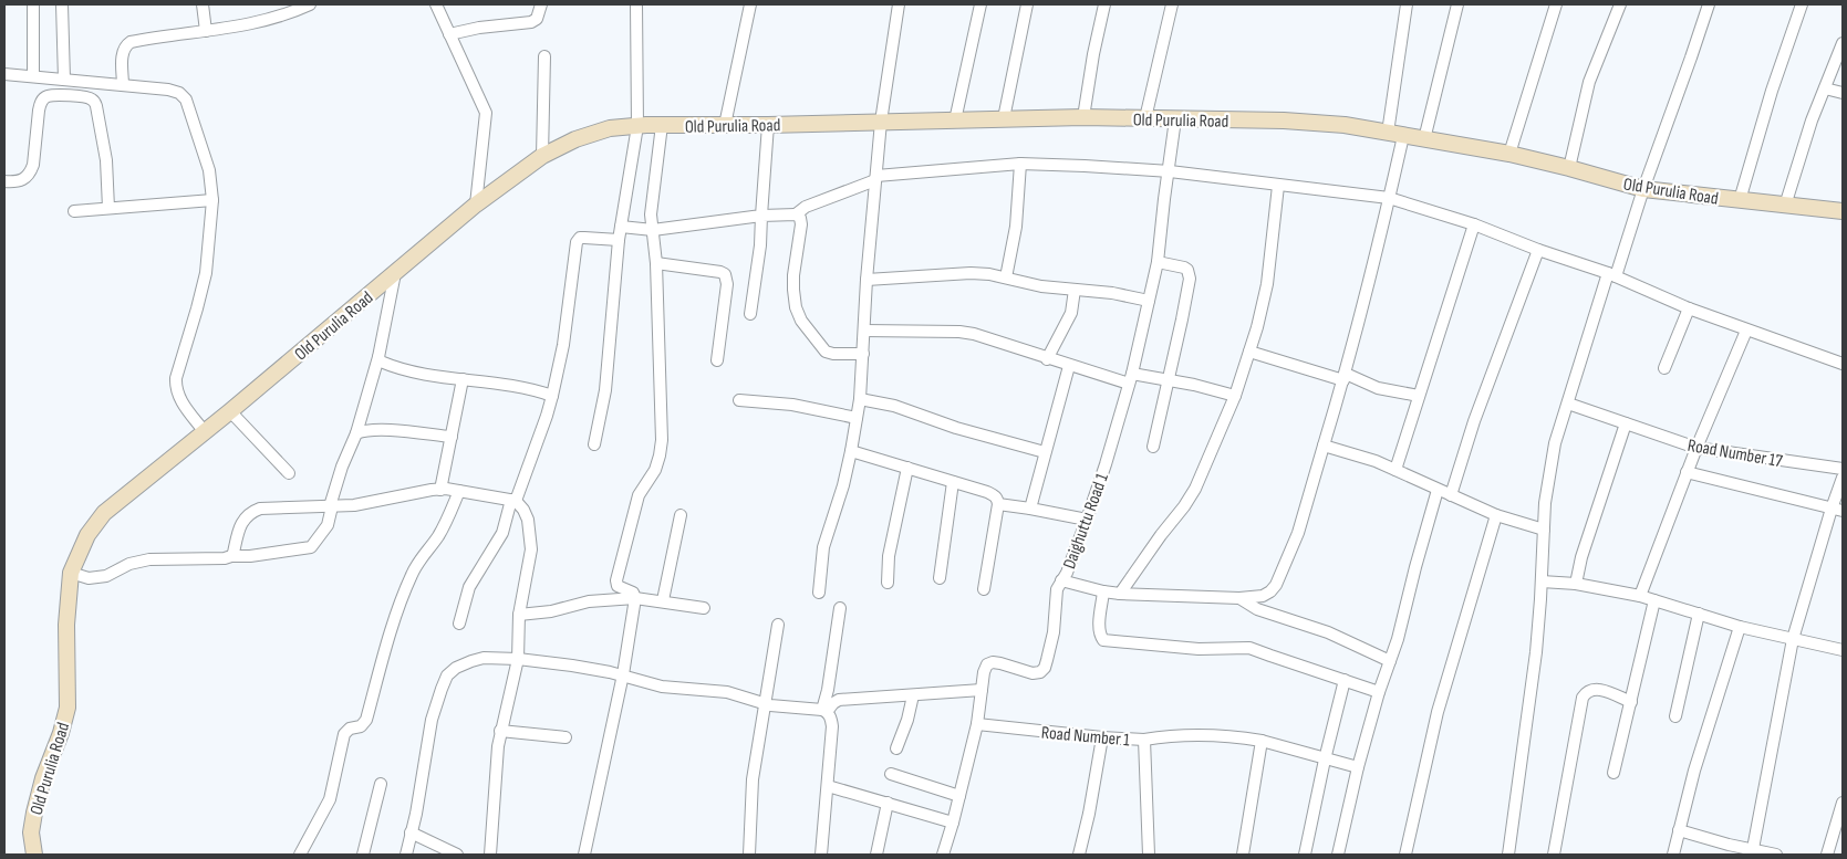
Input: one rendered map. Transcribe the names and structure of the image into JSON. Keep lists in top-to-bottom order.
{
  "streets": {
    "main road": ["Old Purulia Road"],
    "street": ["Road Number 17", "Daighuttu Road 1", "Road Number 1"]
  },
  "crossings": [
    ["Old Purulia Road", "Daighuttu Road 1"],
    ["Daighuttu Road 1", "Road Number 1"]
  ]
}
